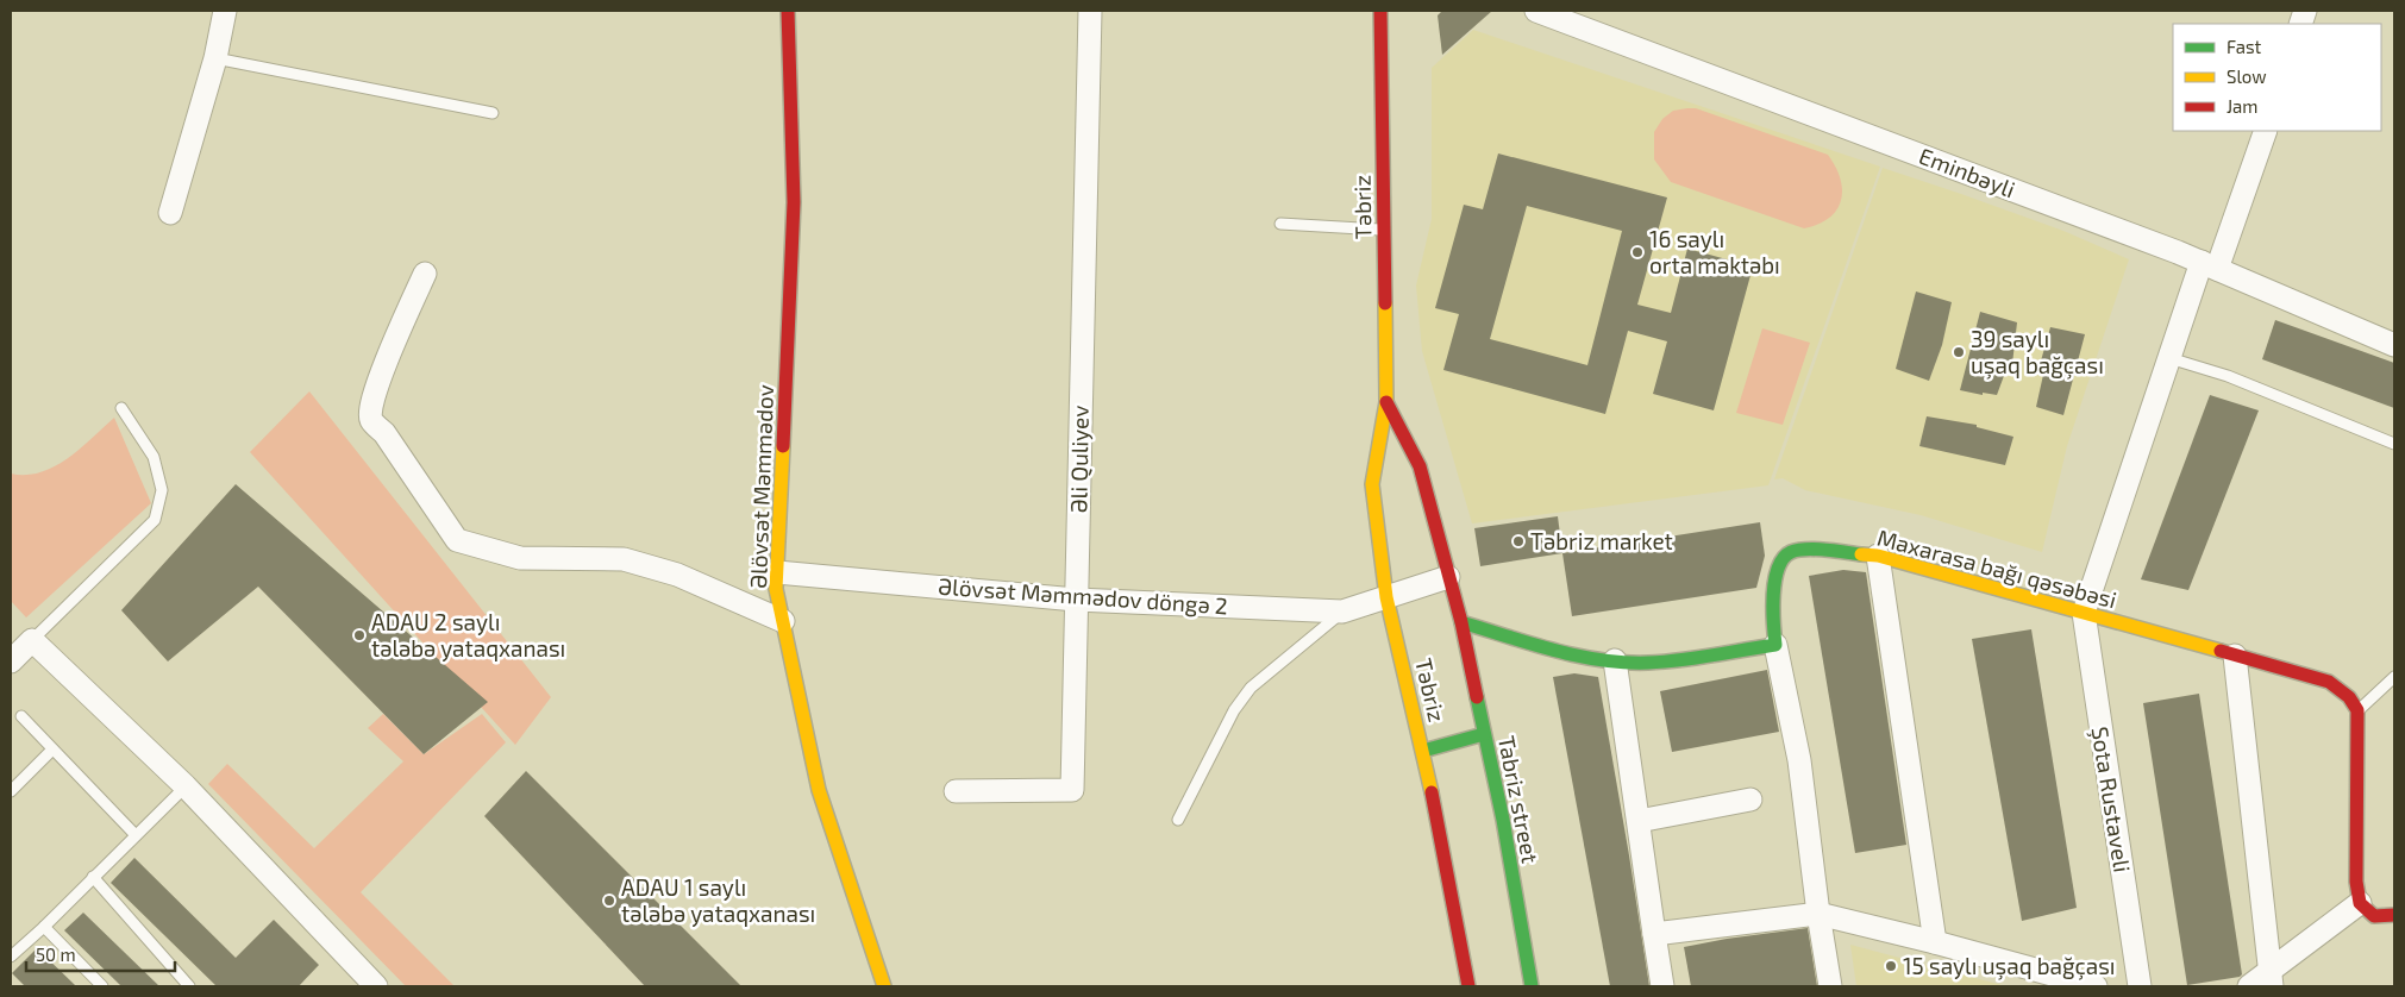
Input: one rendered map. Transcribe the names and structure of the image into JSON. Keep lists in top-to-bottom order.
{
  "streets": {
    "street": [
      "Eminbəyli",
      "Təbriz",
      "Əli Quliyev",
      "Əlövsət Məmmədov",
      "Maxarasa bağı qəsəbəsi",
      "Əlövsət Məmmədov döngə 2",
      "Tabriz street",
      "Şota Rustaveli"
    ]
  },
  "crossings": [
    ["Təbriz", "Əlövsət Məmmədov döngə 2"],
    ["Təbriz", "Tabriz street"],
    ["Əli Quliyev", "Əlövsət Məmmədov döngə 2"],
    ["Əlövsət Məmmədov", "Əlövsət Məmmədov döngə 2"],
    ["Maxarasa bağı qəsəbəsi", "Şota Rustaveli"]
  ],
  "places": [
    "16 saylı orta məktəbı",
    "39 saylı uşaq bağçası",
    "Təbriz market",
    "ADAU 2 saylı tələbə yataqxanası",
    "ADAU 1 saylı tələbə yataqxanası",
    "15 saylı uşaq bağçası"
  ],
  "legend": ["Fast", "Slow", "Jam"],
  "scale_bar": "50 m"
}
